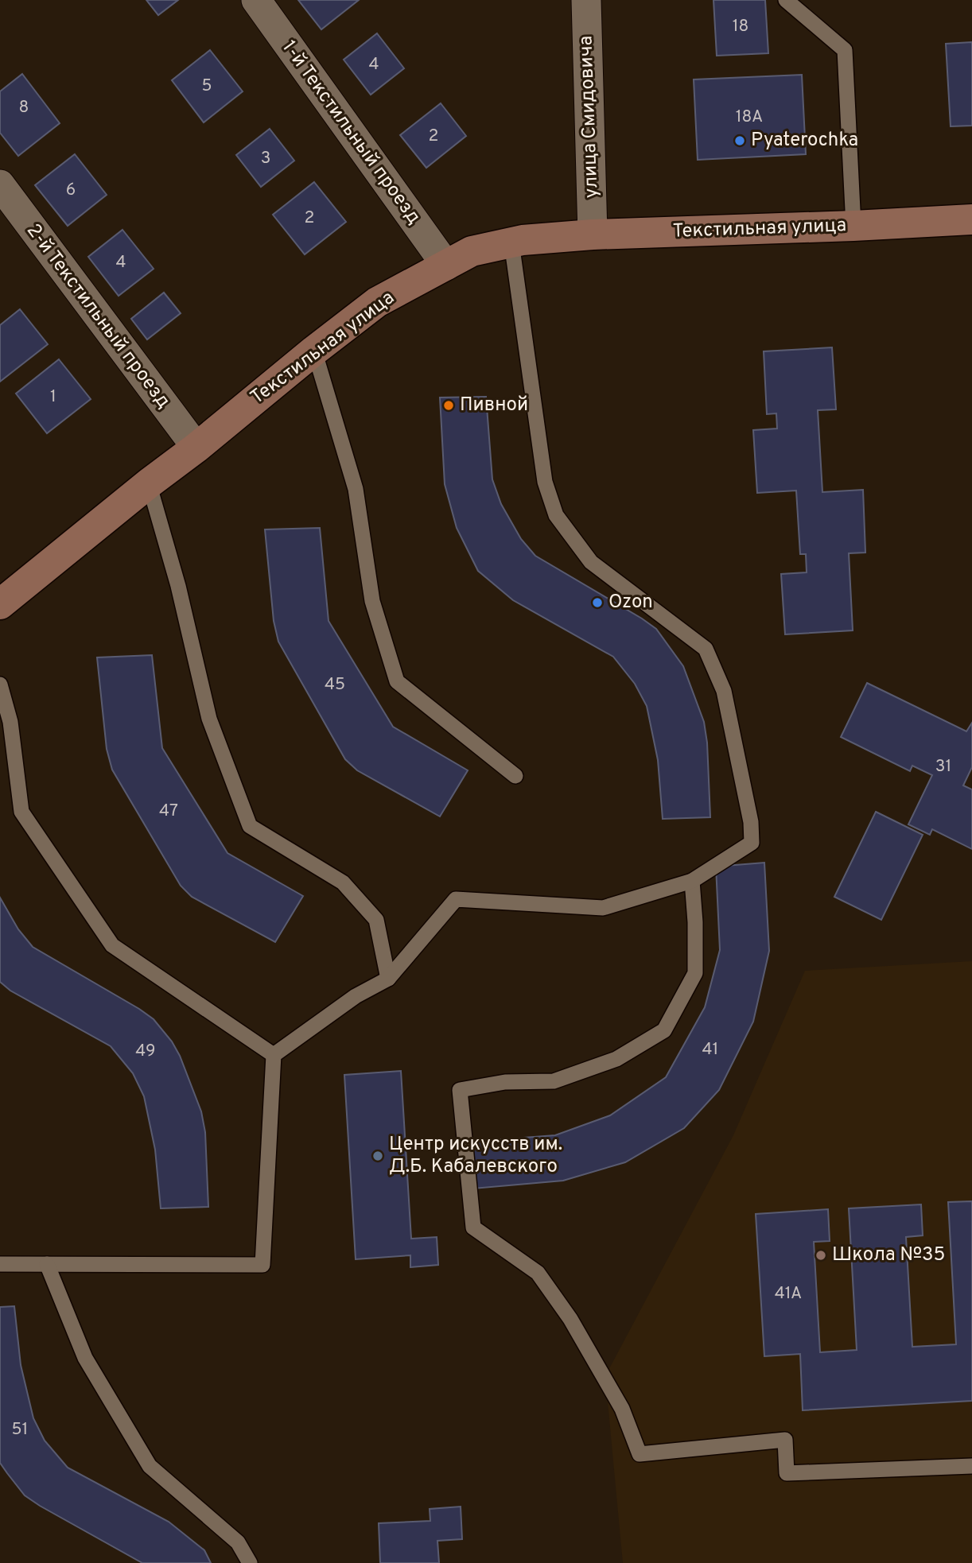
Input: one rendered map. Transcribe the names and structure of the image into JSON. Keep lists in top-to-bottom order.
{
  "streets": {
    "main road": ["Текстильная улица"],
    "street": ["улица Смидовича", "1-й Текстильный проезд", "2-й Текстильный проезд"]
  },
  "crossings": [
    ["улица Смидовича", "Текстильная улица"],
    ["1-й Текстильный проезд", "Текстильная улица"],
    ["Текстильная улица", "2-й Текстильный проезд"]
  ],
  "places": [
    "Pyaterochka",
    "Пивной",
    "Ozon",
    "Центр искусств им. Д.Б. Кабалевского",
    "Школа №35"
  ],
  "house_numbers": [
    "18",
    "4",
    "5",
    "8",
    "18А",
    "2",
    "3",
    "6",
    "2",
    "4",
    "1",
    "45",
    "31",
    "47",
    "41",
    "49",
    "41А",
    "51"
  ]
}
